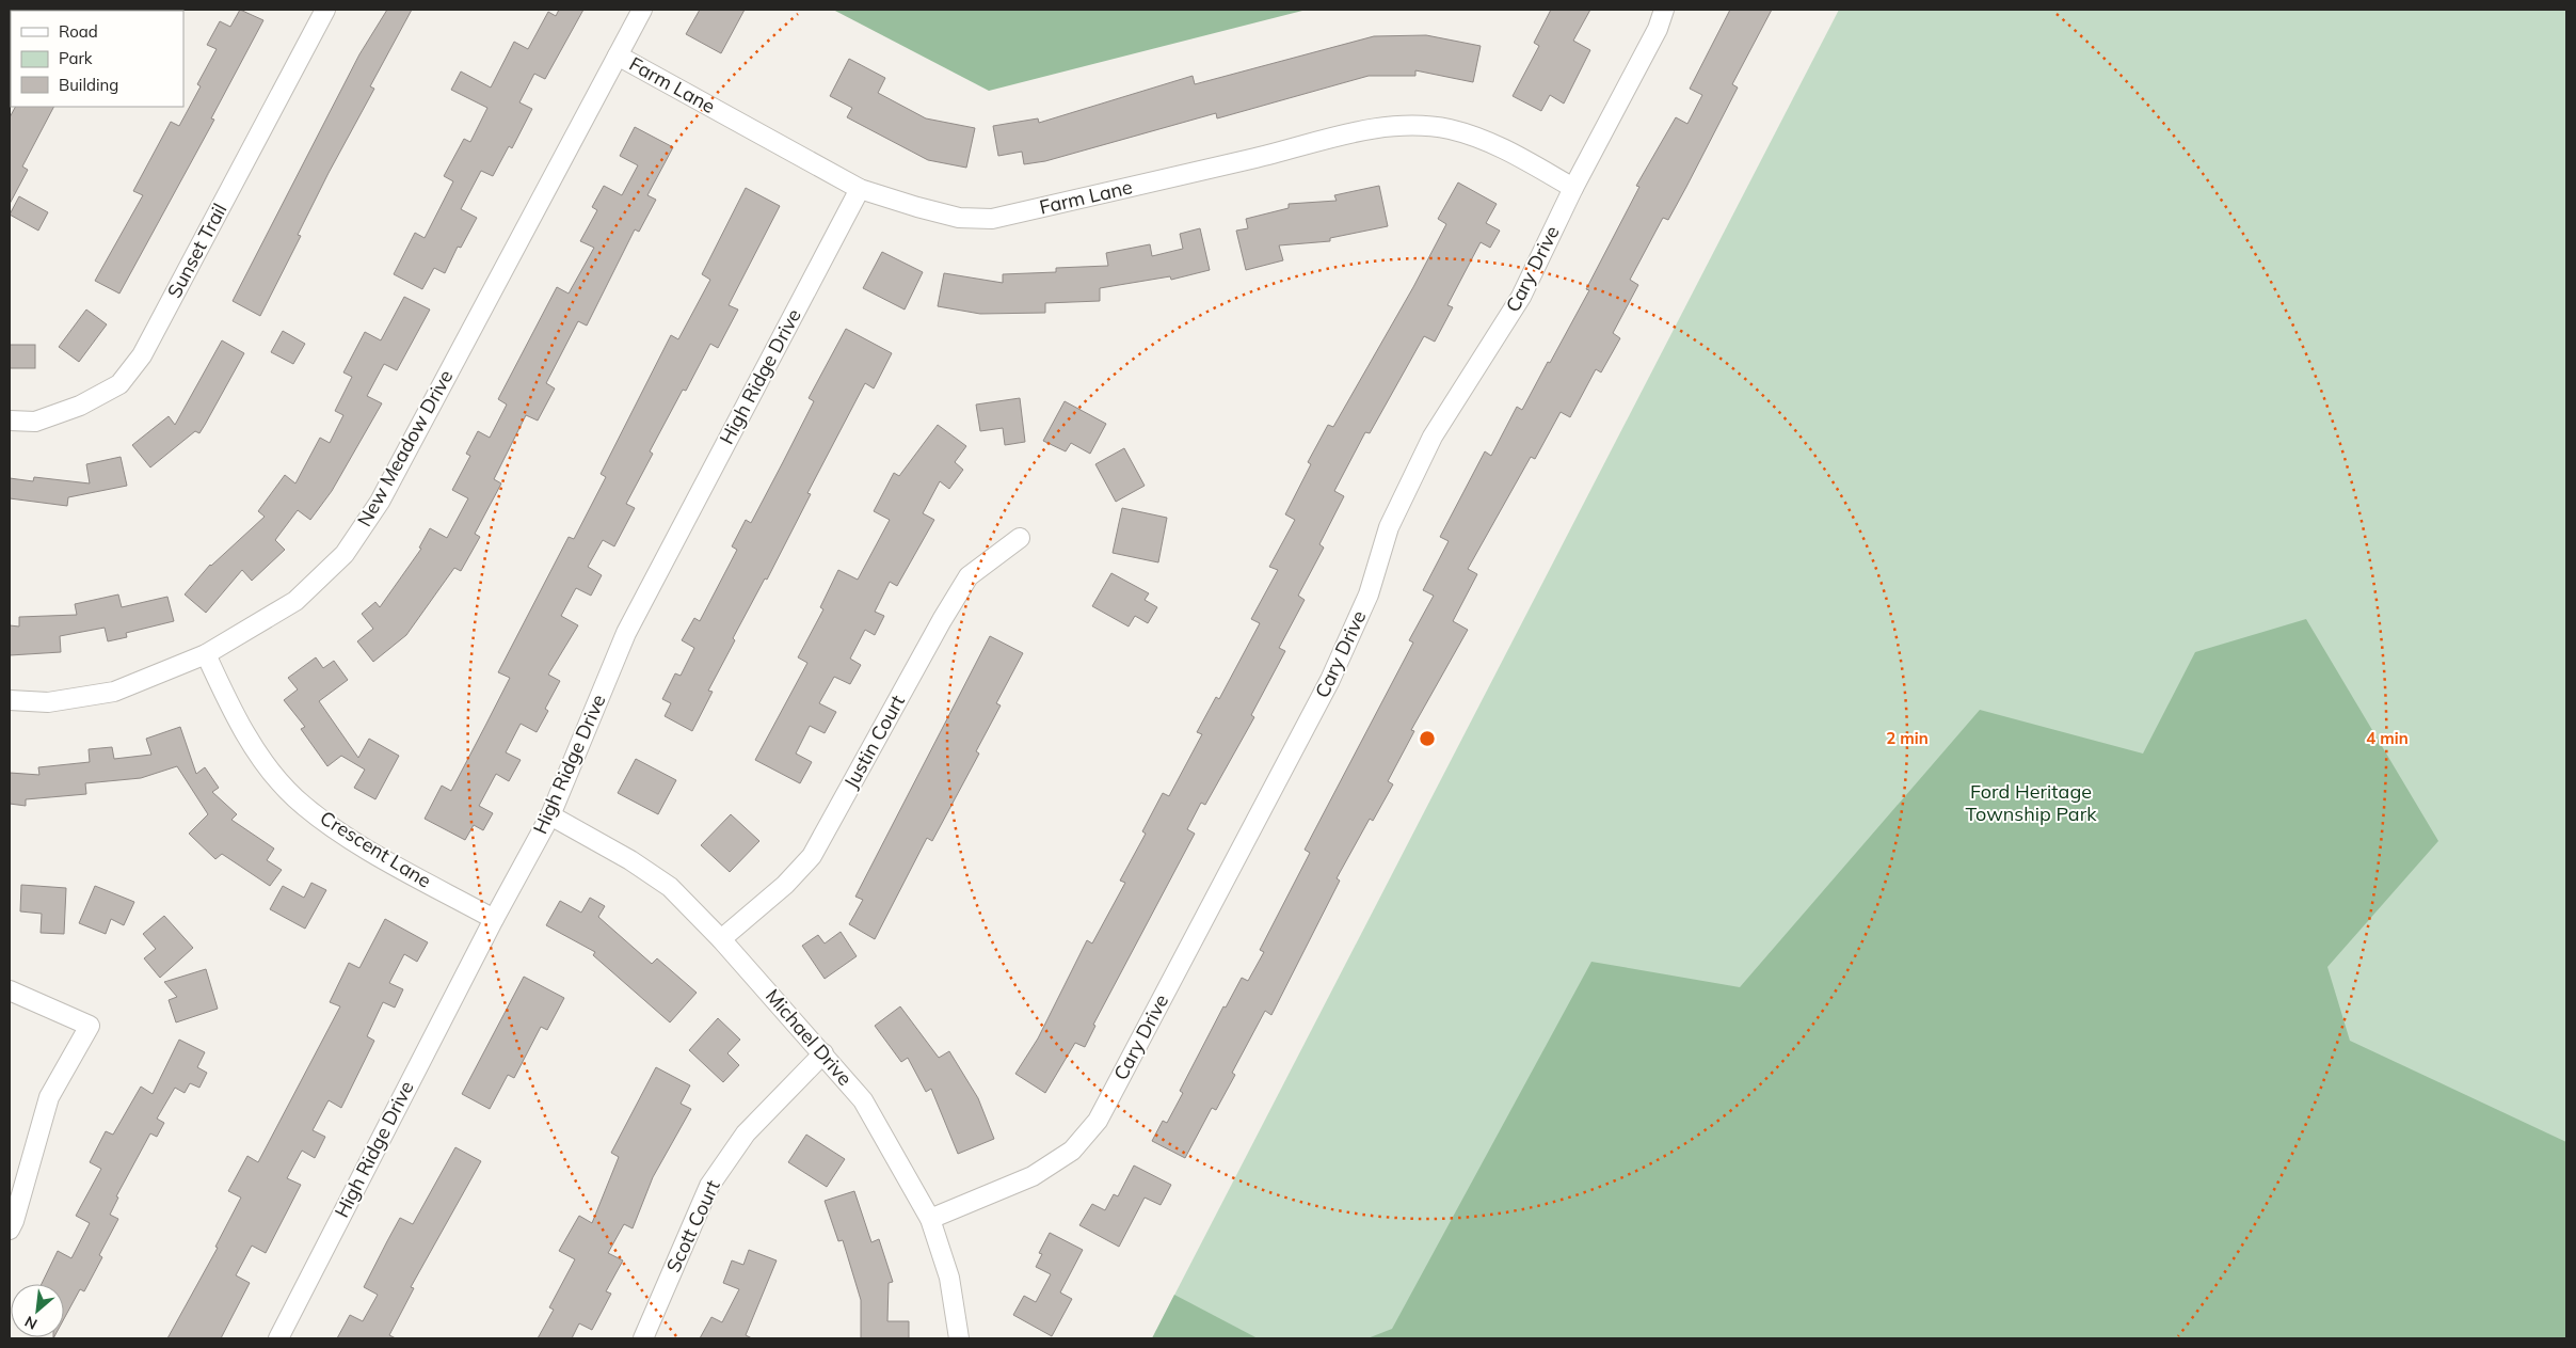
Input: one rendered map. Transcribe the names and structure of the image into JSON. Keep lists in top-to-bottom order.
{
  "streets": {
    "street": [
      "Farm Lane",
      "Sunset Trail",
      "Cary Drive",
      "High Ridge Drive",
      "New Meadow Drive",
      "Justin Court",
      "Crescent Lane",
      "Michael Drive",
      "Scott Court"
    ]
  },
  "crossings": [
    ["Farm Lane", "Cary Drive"],
    ["Farm Lane", "High Ridge Drive"],
    ["Farm Lane", "New Meadow Drive"],
    ["Cary Drive", "Michael Drive"],
    ["High Ridge Drive", "Crescent Lane"],
    ["High Ridge Drive", "Michael Drive"],
    ["New Meadow Drive", "Crescent Lane"],
    ["Justin Court", "Michael Drive"],
    ["Michael Drive", "Scott Court"]
  ],
  "parks": ["Ford Heritage Township Park"],
  "legend": ["Road", "Park", "Building"],
  "north": "bottom left",
  "rings": ["2 min", "4 min"]
}
